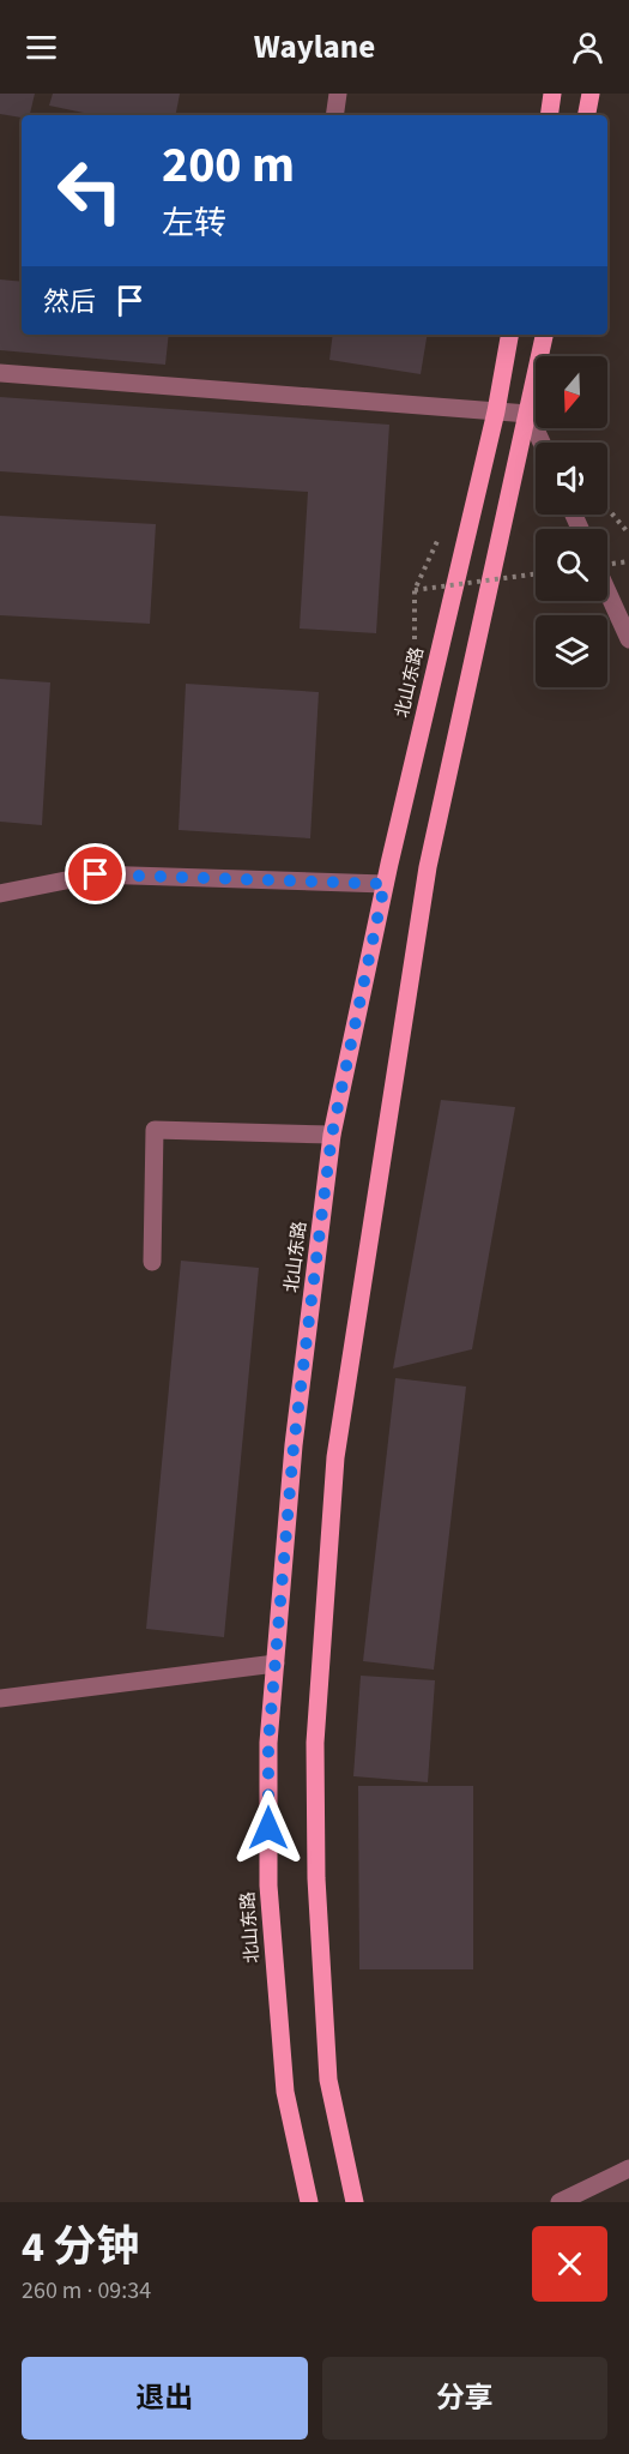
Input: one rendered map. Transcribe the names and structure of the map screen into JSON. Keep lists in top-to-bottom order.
{
  "streets": {
    "main road": ["北山东路"]
  },
  "north": "bottom",
  "page": {
    "header": "Waylane",
    "turn": ["200 m", "左转"],
    "then": "然后",
    "heading": ["4 分钟", "260 m · 09:34"],
    "buttons": ["退出", "分享"]
  }
}
